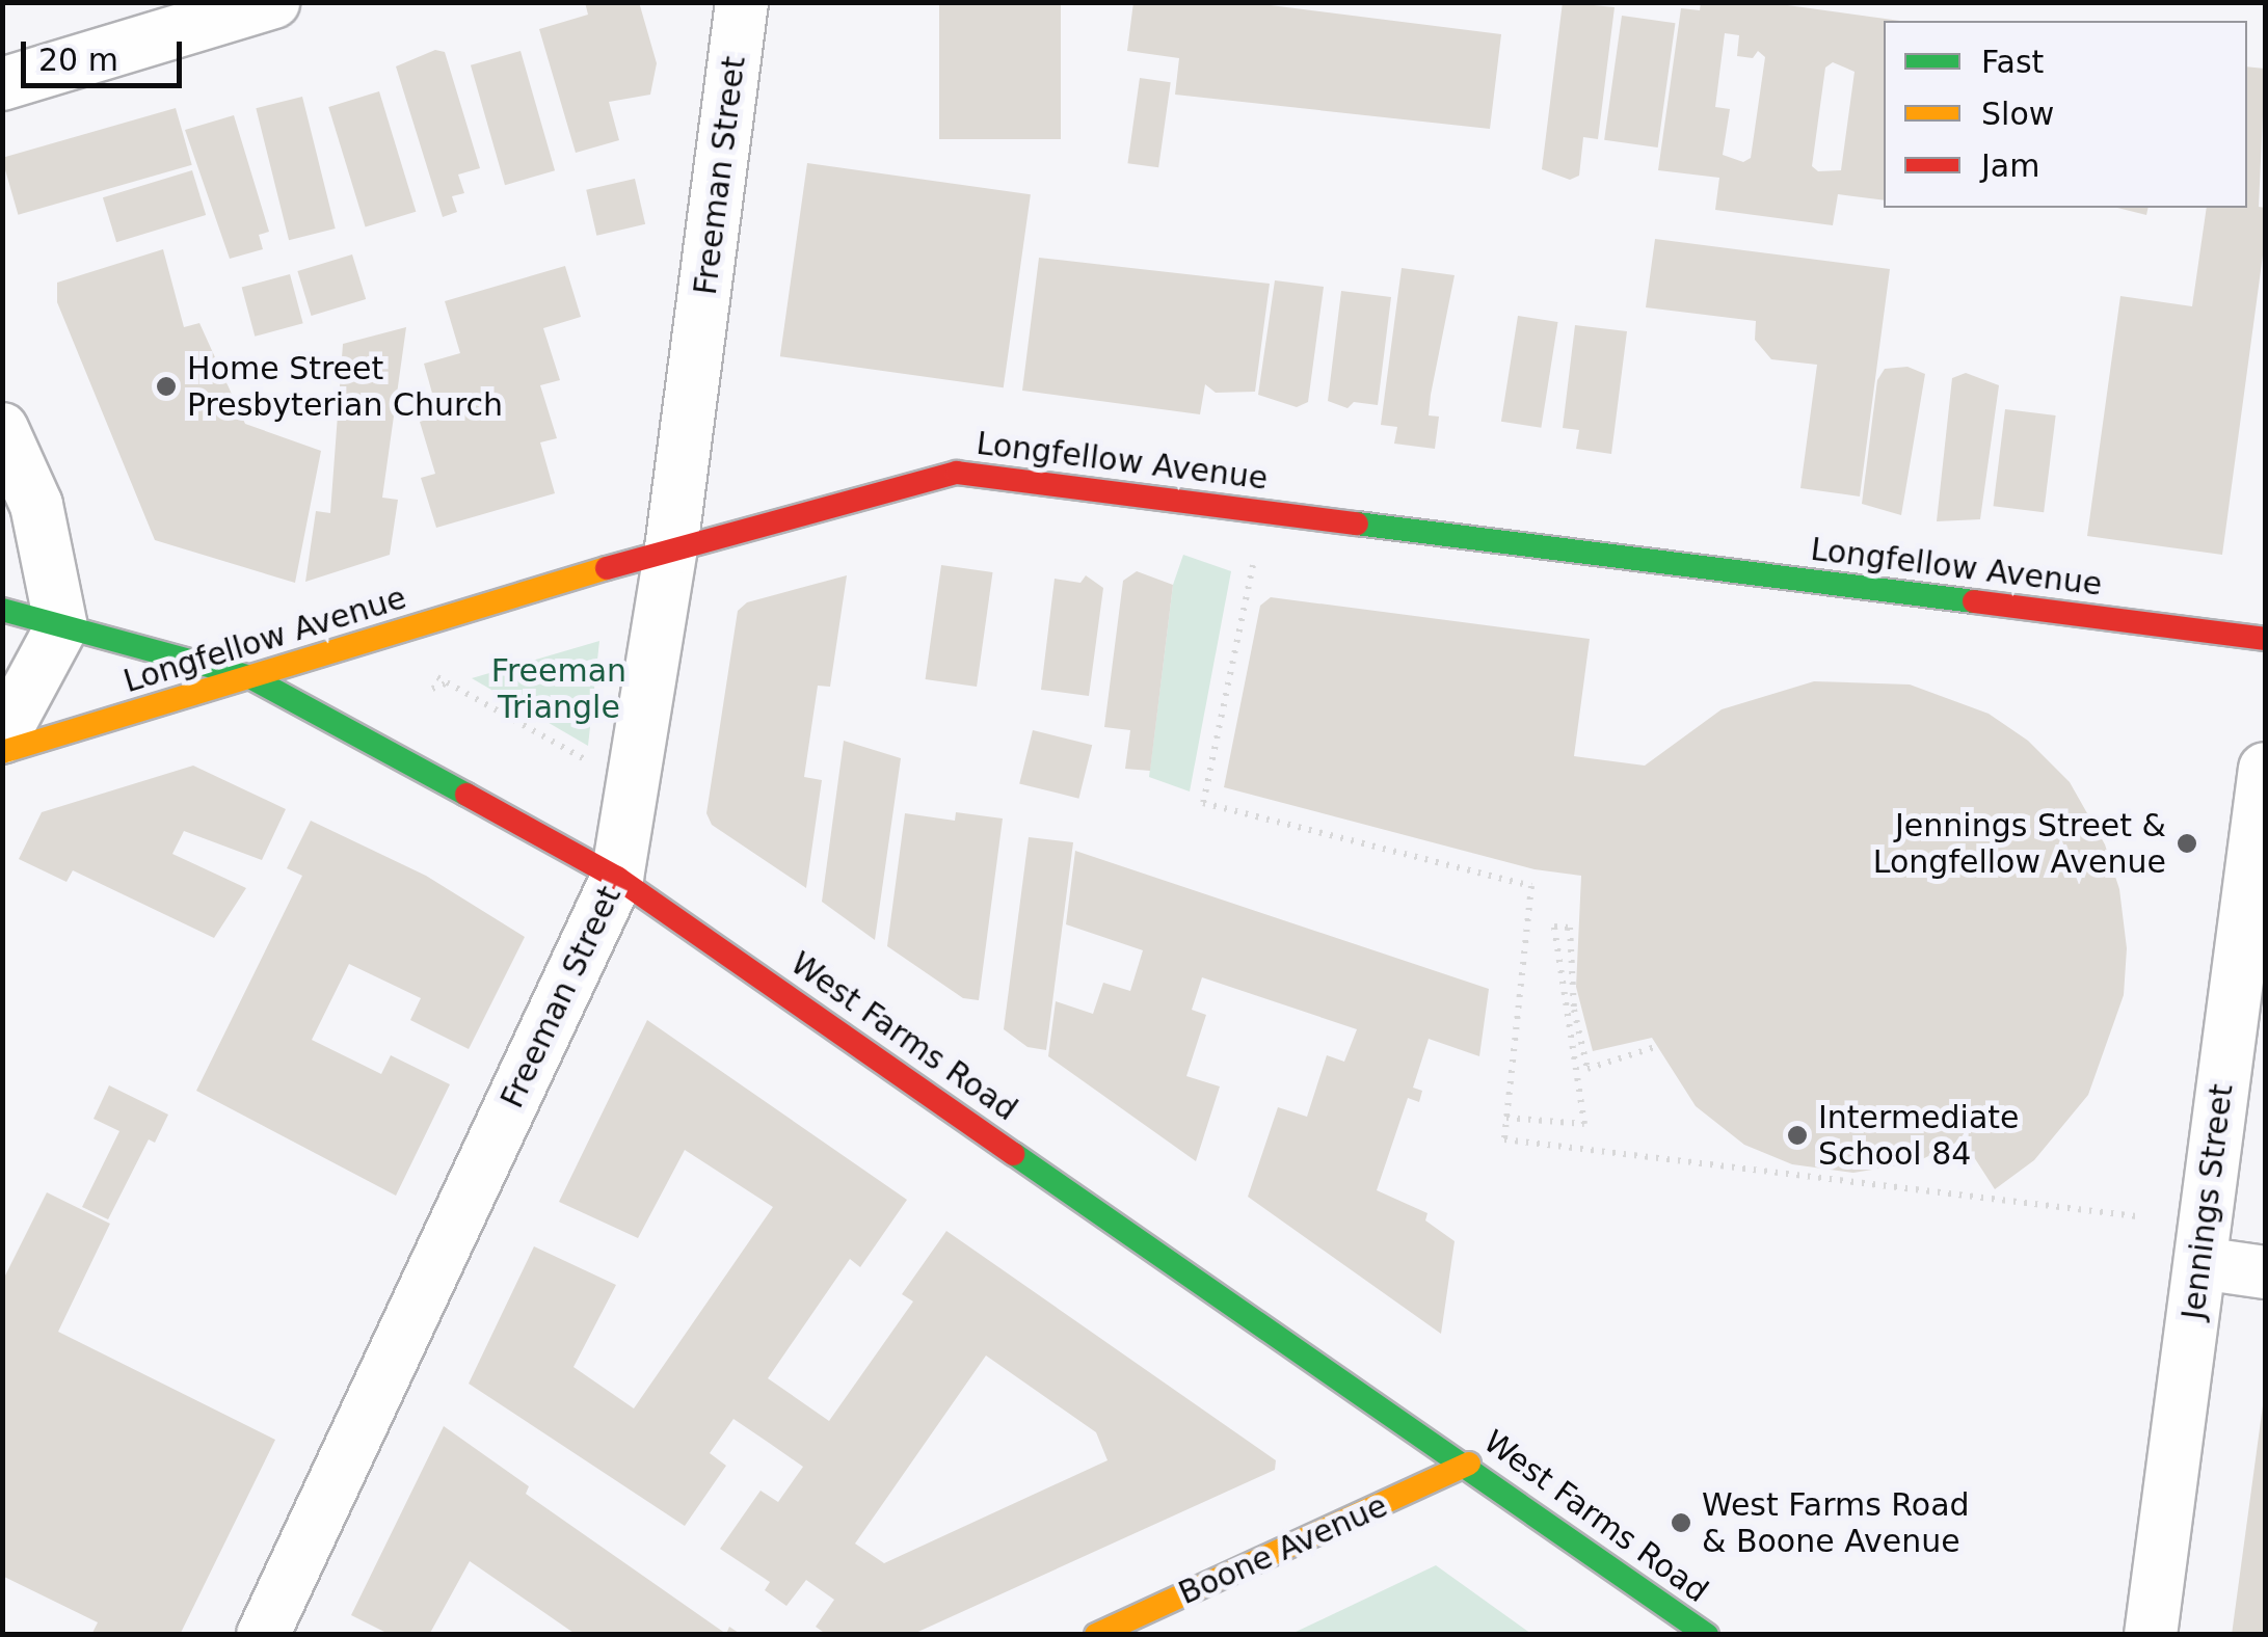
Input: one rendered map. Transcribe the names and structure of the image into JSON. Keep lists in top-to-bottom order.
{
  "streets": {
    "street": [
      "Freeman Street",
      "Longfellow Avenue",
      "West Farms Road",
      "Jennings Street",
      "Boone Avenue"
    ]
  },
  "crossings": [
    ["Freeman Street", "Longfellow Avenue"],
    ["Freeman Street", "West Farms Road"],
    ["Longfellow Avenue", "West Farms Road"],
    ["West Farms Road", "Boone Avenue"]
  ],
  "parks": ["Freeman Triangle"],
  "places": [
    "Home Street Presbyterian Church",
    "Jennings Street & Longfellow Avenue",
    "Intermediate School 84",
    "West Farms Road & Boone Avenue"
  ],
  "legend": ["Fast", "Slow", "Jam"],
  "scale_bar": "20 m"
}
